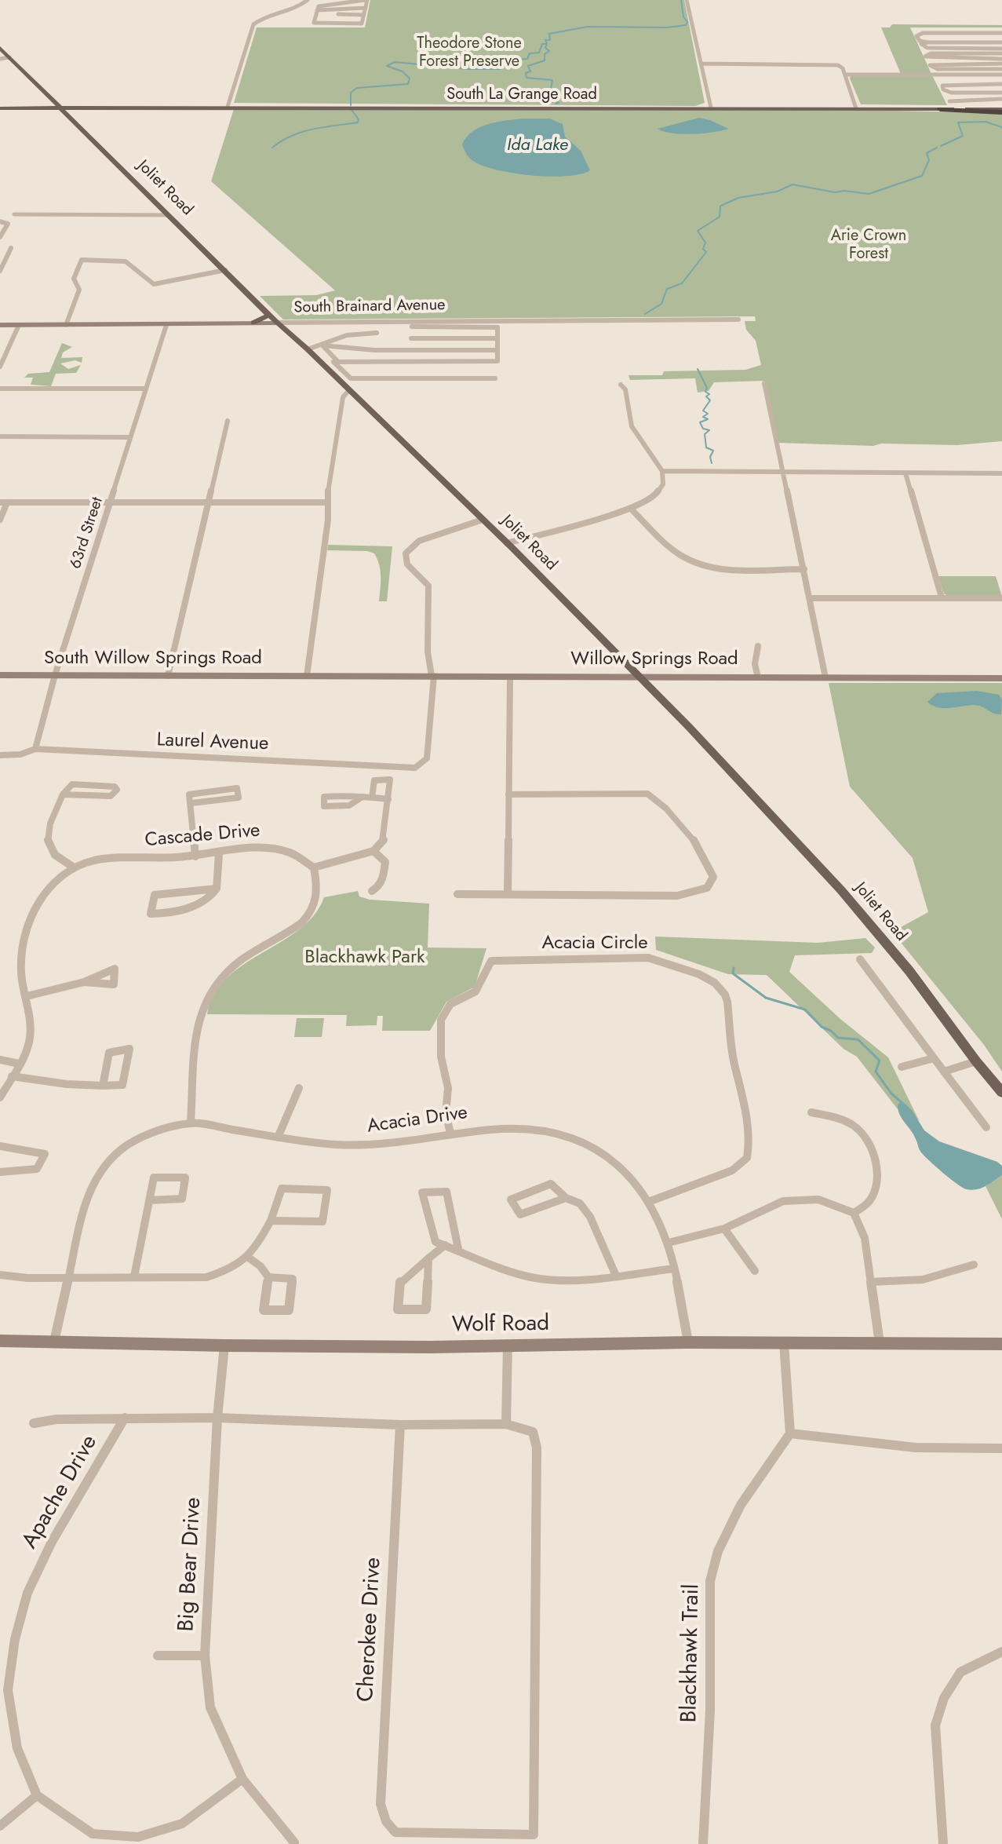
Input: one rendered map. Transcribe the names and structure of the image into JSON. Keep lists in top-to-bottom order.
{
  "streets": {
    "main road": ["South La Grange Road", "Joliet Road"],
    "street": [
      "South Brainard Avenue",
      "63rd Street",
      "South Willow Springs Road",
      "Willow Springs Road",
      "Laurel Avenue",
      "Cascade Drive",
      "Acacia Circle",
      "Acacia Drive",
      "Wolf Road",
      "Apache Drive",
      "Big Bear Drive",
      "Cherokee Drive",
      "Blackhawk Trail"
    ]
  },
  "crossings": [
    ["South La Grange Road", "Joliet Road"],
    ["Joliet Road", "South Brainard Avenue"],
    ["Joliet Road", "Willow Springs Road"],
    ["South Brainard Avenue", "63rd Street"],
    ["63rd Street", "South Willow Springs Road"],
    ["63rd Street", "Laurel Avenue"],
    ["South Willow Springs Road", "Willow Springs Road"],
    ["Willow Springs Road", "Laurel Avenue"],
    ["Acacia Circle", "Acacia Drive"],
    ["Acacia Drive", "Wolf Road"],
    ["Wolf Road", "Big Bear Drive"]
  ],
  "water": ["Ida Lake"],
  "parks": ["Theodore Stone Forest Preserve", "Arie Crown Forest", "Blackhawk Park"]
}
